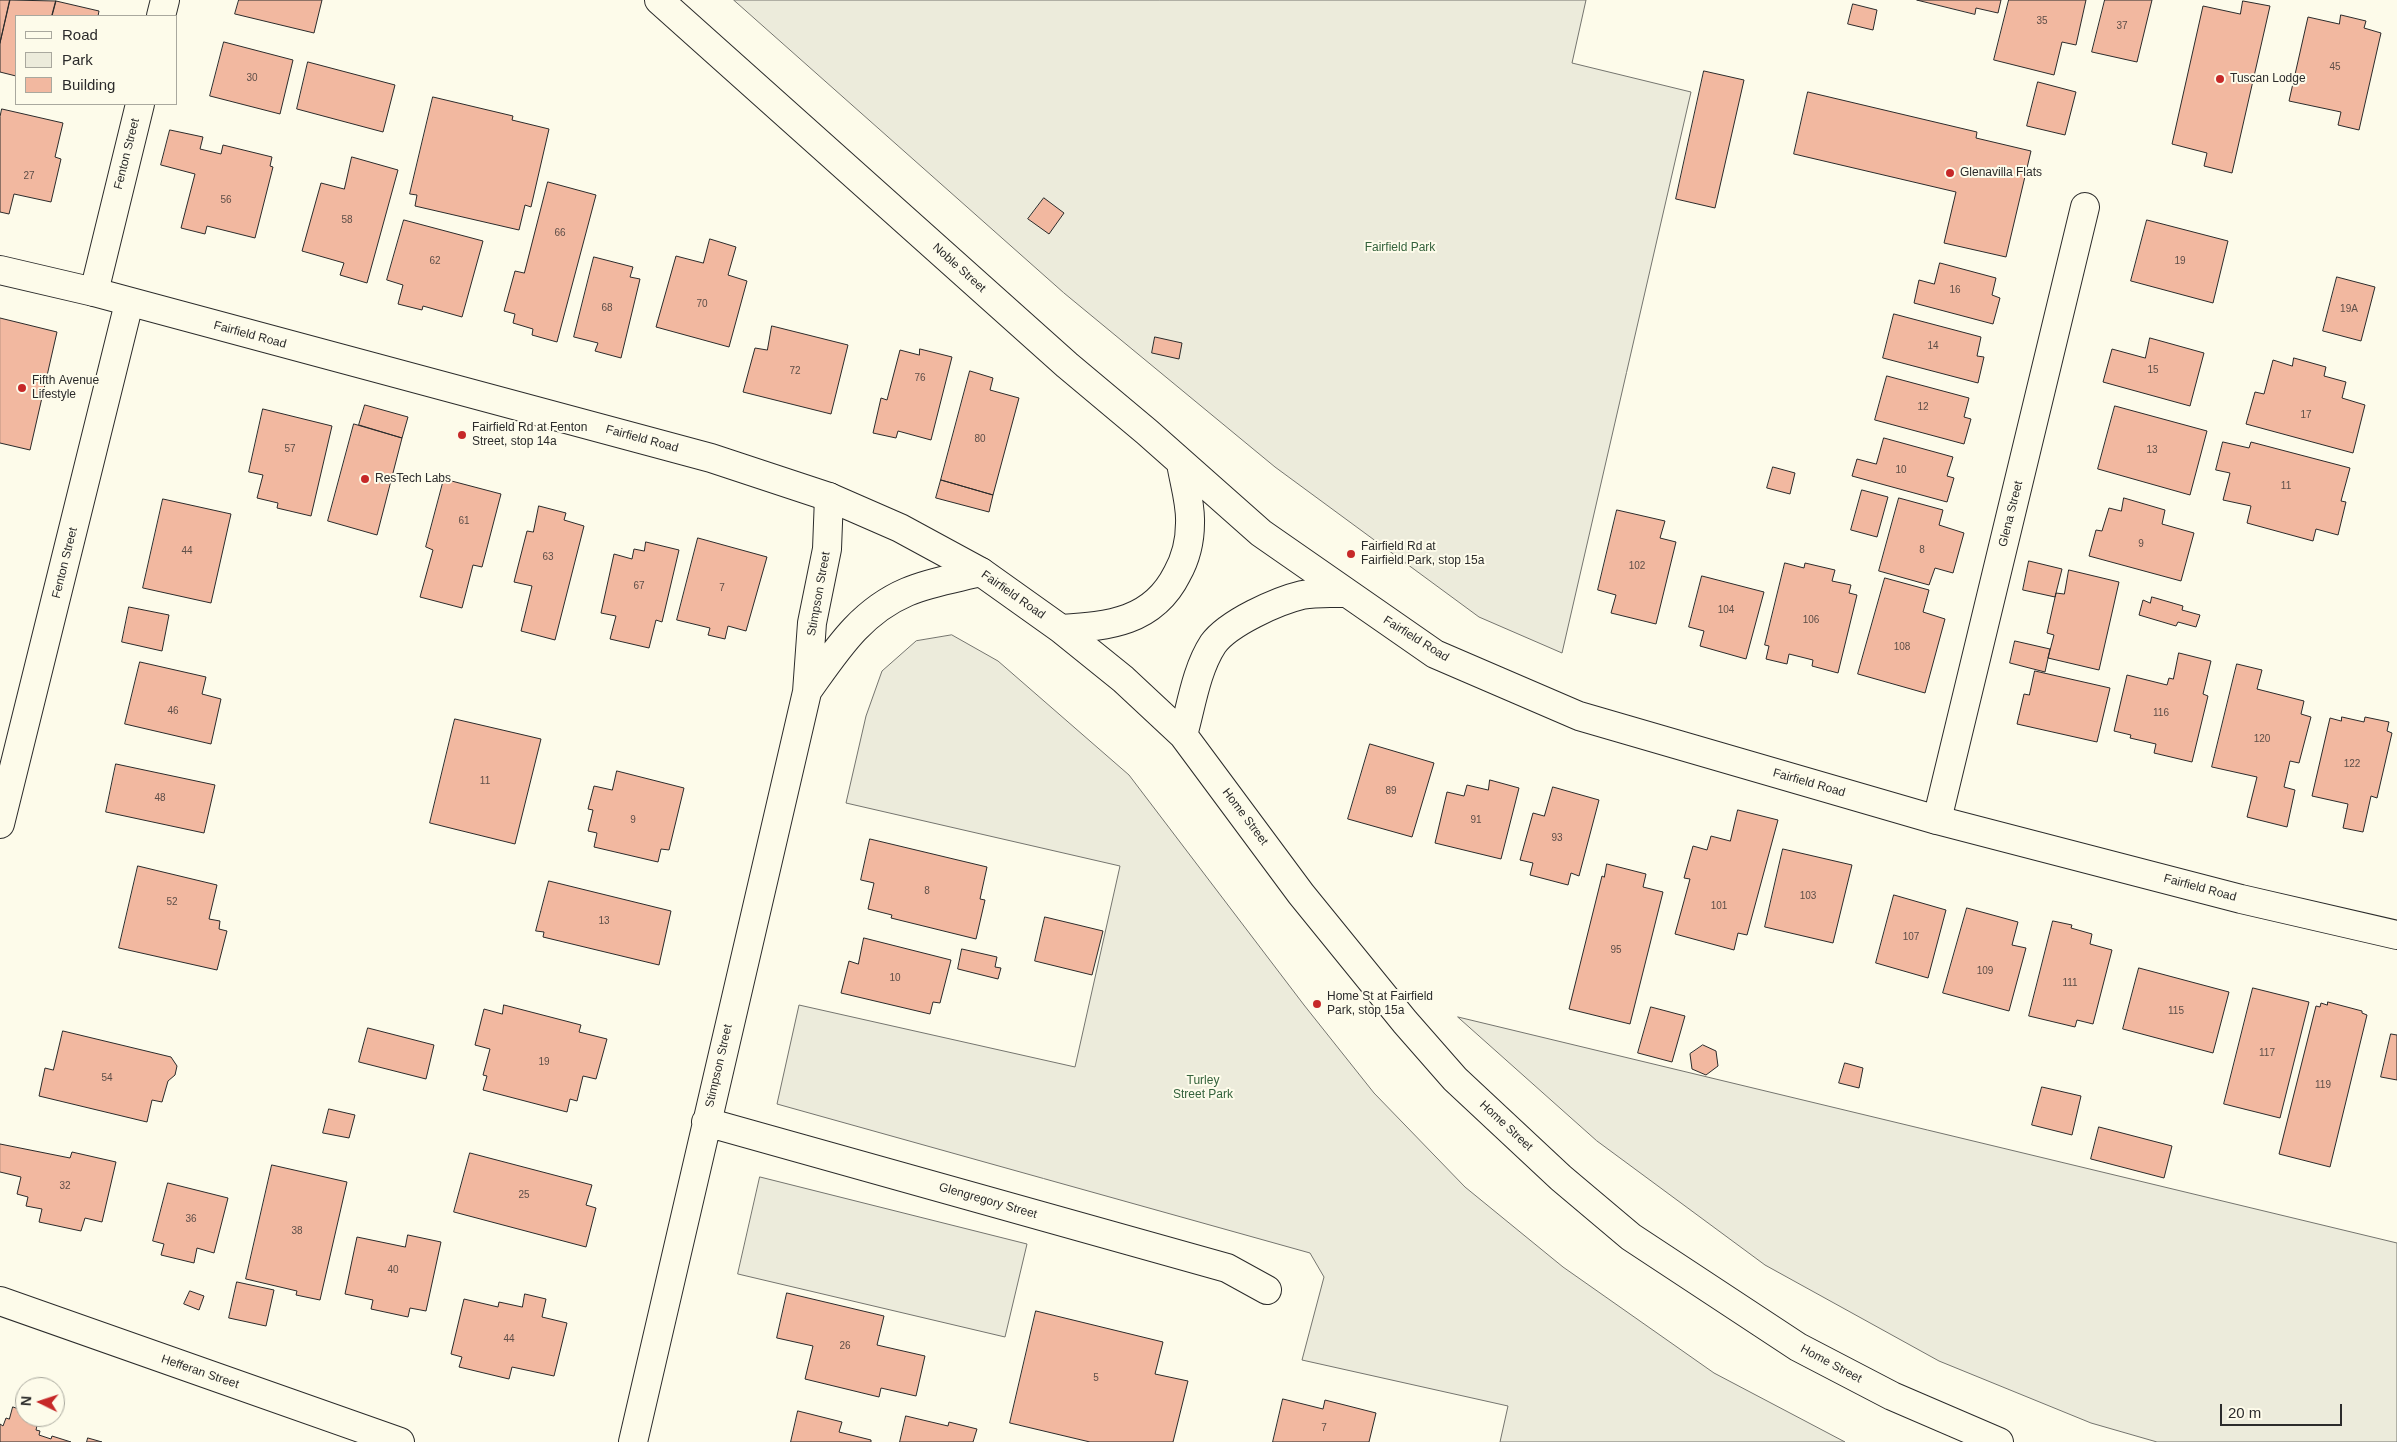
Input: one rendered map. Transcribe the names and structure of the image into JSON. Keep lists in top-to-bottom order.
{
  "streets": {
    "main road": [
      "Fenton Street",
      "Noble Street",
      "Fairfield Road",
      "Glena Street",
      "Stimpson Street",
      "Home Street",
      "Glengregory Street",
      "Hefferan Street"
    ]
  },
  "crossings": [
    ["Fenton Street", "Fairfield Road"],
    ["Noble Street", "Fairfield Road"],
    ["Fairfield Road", "Glena Street"],
    ["Fairfield Road", "Stimpson Street"],
    ["Fairfield Road", "Home Street"],
    ["Stimpson Street", "Glengregory Street"]
  ],
  "parks": ["Fairfield Park", "Turley Street Park"],
  "places": [
    "Tuscan Lodge",
    "Glenavilla Flats",
    "Fifth Avenue Lifestyle",
    "Fairfield Rd at Fenton Street, stop 14a",
    "ResTech Labs",
    "Fairfield Rd at Fairfield Park, stop 15a",
    "Home St at Fairfield Park, stop 15a"
  ],
  "house_numbers": [
    "35",
    "37",
    "45",
    "30",
    "27",
    "56",
    "58",
    "66",
    "62",
    "19",
    "16",
    "70",
    "68",
    "19A",
    "14",
    "15",
    "72",
    "76",
    "12",
    "17",
    "80",
    "57",
    "13",
    "10",
    "11",
    "61",
    "9",
    "8",
    "44",
    "63",
    "102",
    "67",
    "7",
    "104",
    "106",
    "108",
    "46",
    "116",
    "120",
    "122",
    "11",
    "89",
    "48",
    "9",
    "91",
    "93",
    "8",
    "103",
    "52",
    "101",
    "13",
    "107",
    "95",
    "109",
    "10",
    "111",
    "115",
    "117",
    "19",
    "54",
    "119",
    "32",
    "25",
    "36",
    "38",
    "40",
    "44",
    "26",
    "5",
    "7"
  ],
  "legend": ["Road", "Park", "Building"],
  "scale_bar": "20 m",
  "north": "left"
}
